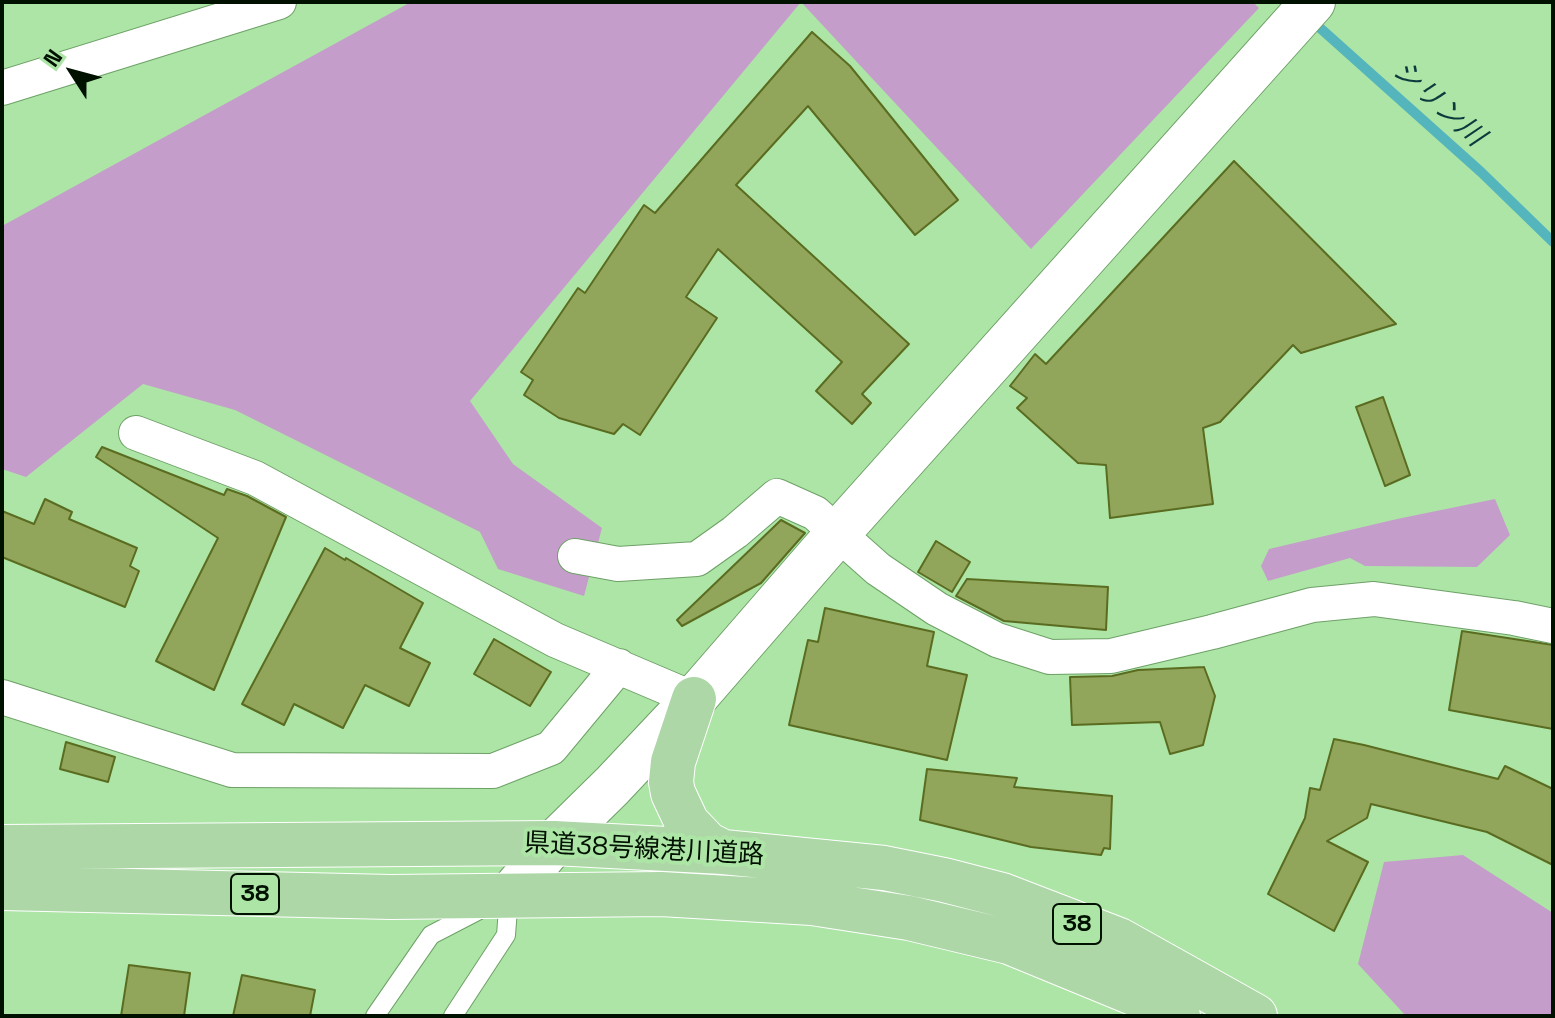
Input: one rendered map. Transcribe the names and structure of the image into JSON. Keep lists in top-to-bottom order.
{
  "streets": {
    "main road": ["県道38号線港川道路", "38"]
  },
  "water": ["シリン川"],
  "north": "top left"
}
